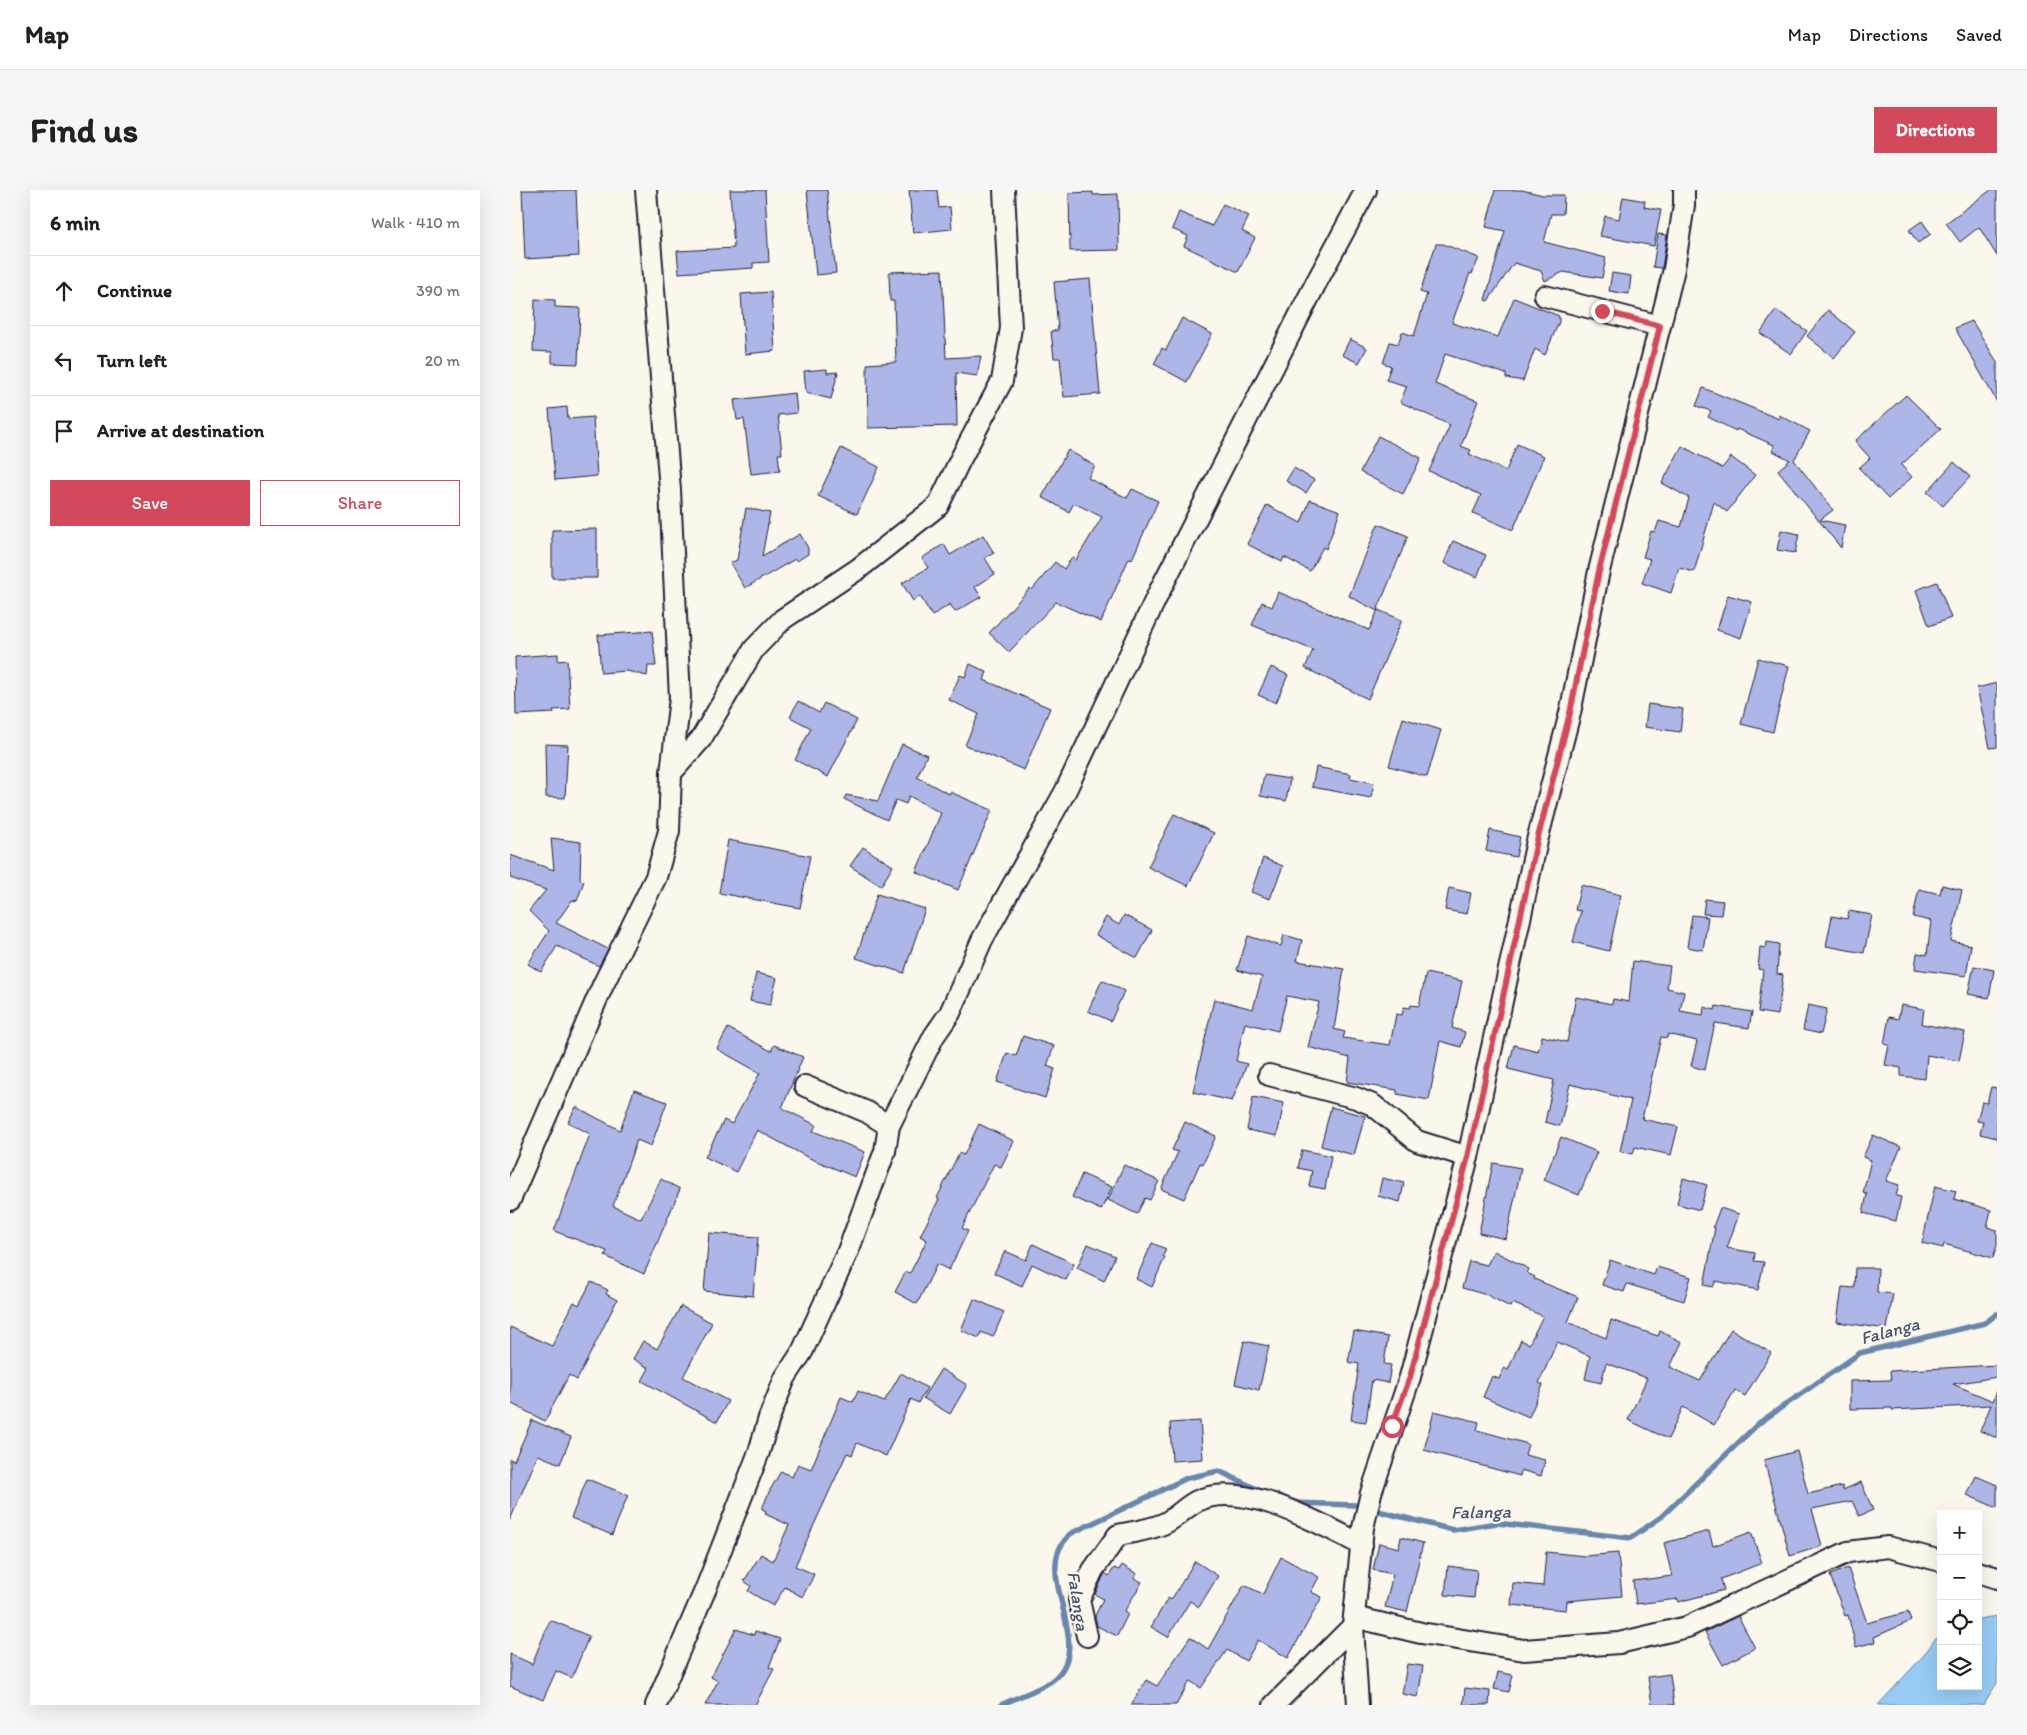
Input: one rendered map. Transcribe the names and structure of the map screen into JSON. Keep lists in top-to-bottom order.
{
  "water": ["Falanga"],
  "page": {
    "header": "Map",
    "nav": ["Map", "Directions", "Saved"],
    "buttons": [
      "Directions",
      ["Save", "Share"]
    ],
    "title": "Find us",
    "heading": ["6 min", "Walk · 410 m"],
    "list": [
      ["Continue", "390 m"],
      ["Turn left", "20 m"],
      "Arrive at destination"
    ],
    "map_buttons": ["+", "−"]
  }
}
